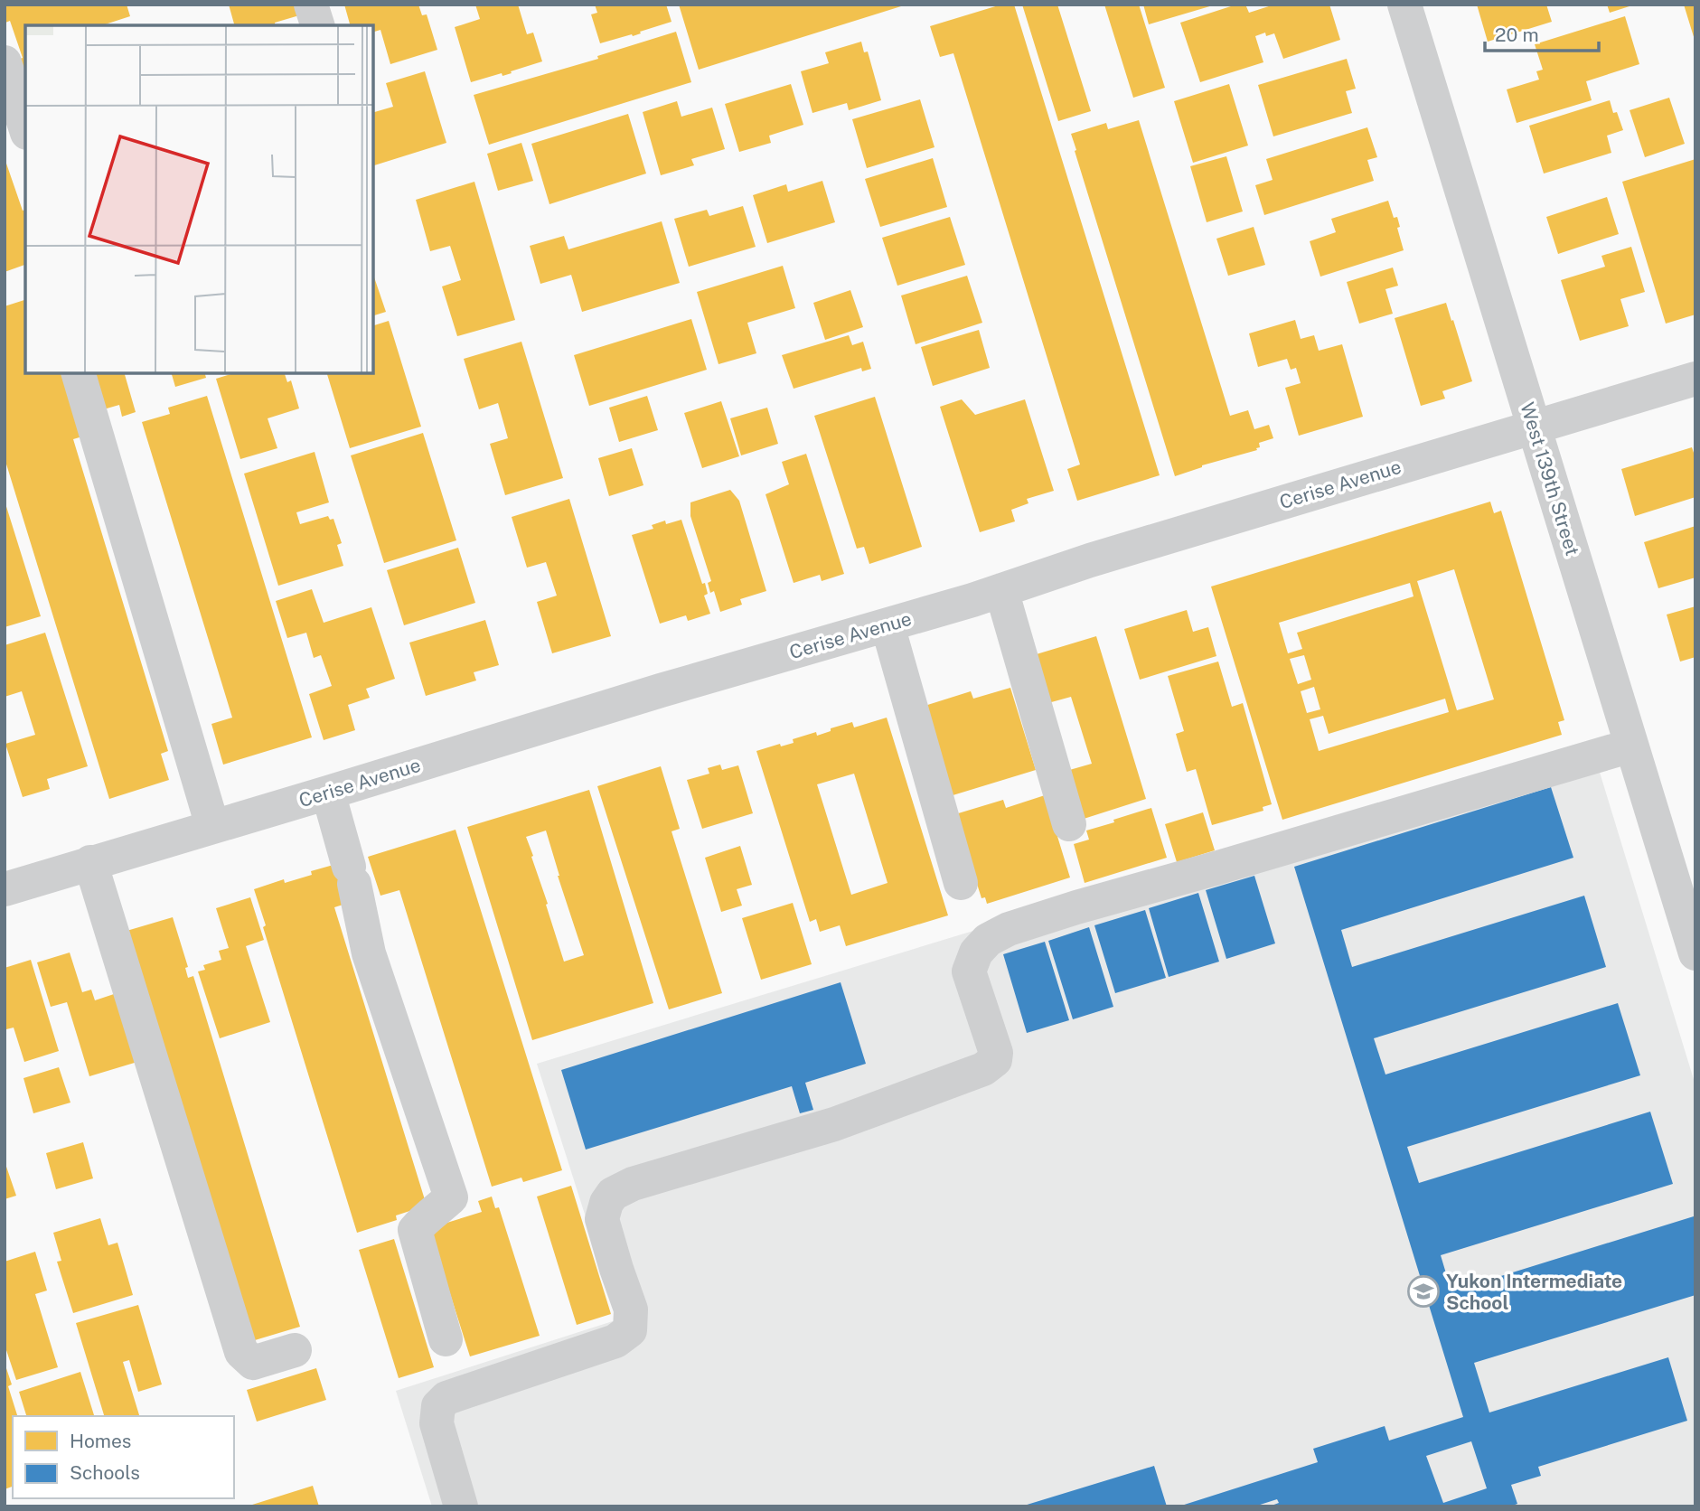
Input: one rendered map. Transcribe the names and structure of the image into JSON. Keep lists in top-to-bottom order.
{
  "streets": {
    "street": ["West 139th Street", "Cerise Avenue"]
  },
  "crossings": [
    ["West 139th Street", "Cerise Avenue"]
  ],
  "places": {
    "school or university": ["Yukon Intermediate School"]
  },
  "legend": ["Homes", "Schools"],
  "scale_bar": "20 m"
}
